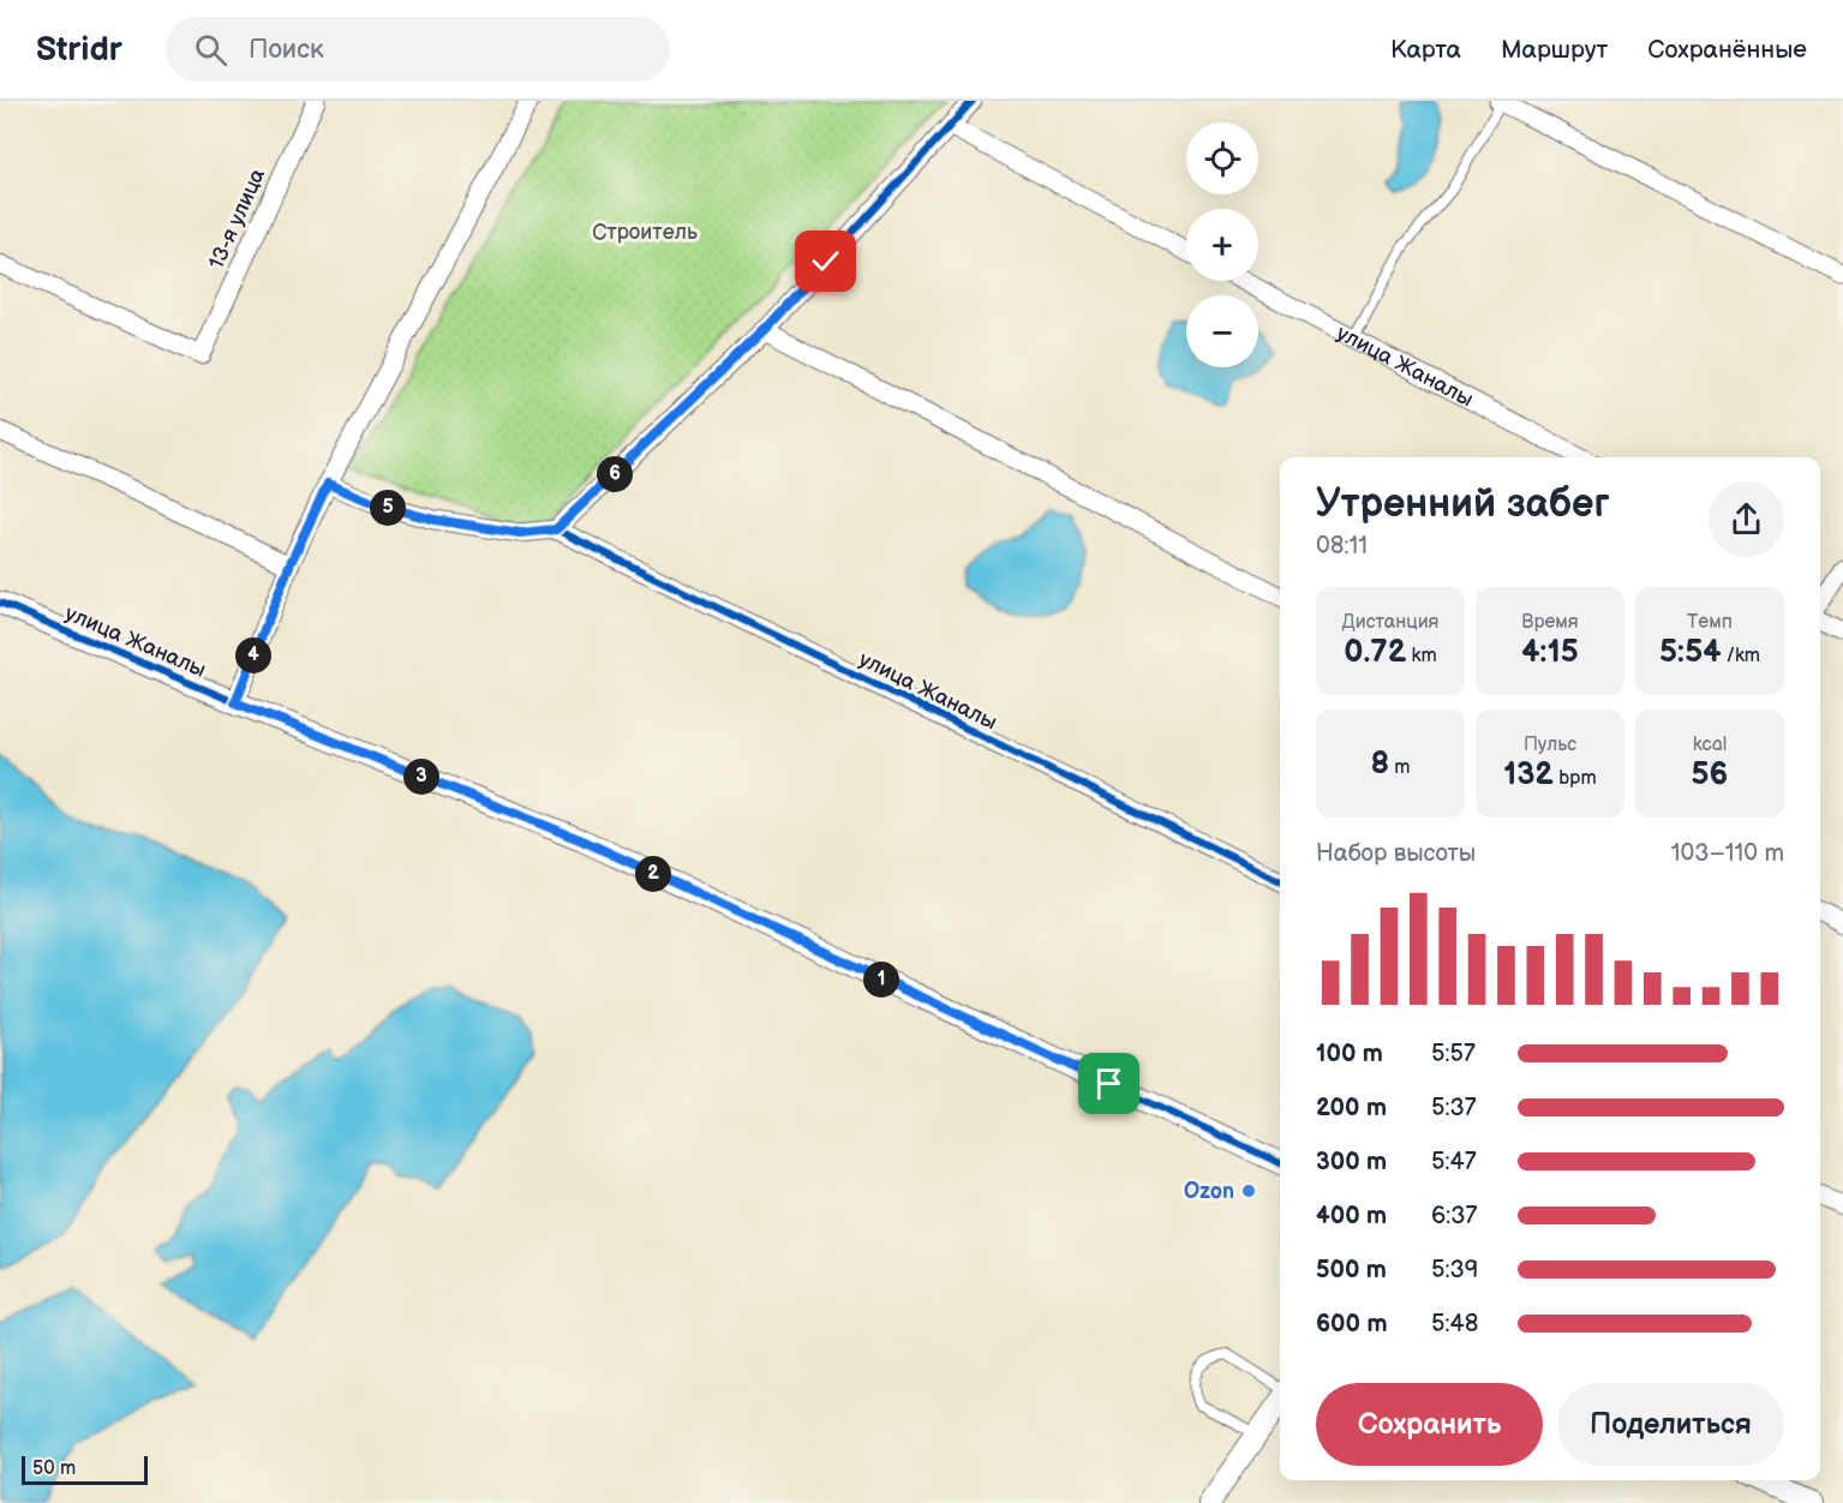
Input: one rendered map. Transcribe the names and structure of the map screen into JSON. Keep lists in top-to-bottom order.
{
  "streets": {
    "street": ["13-я улица", "улица Жаналы"]
  },
  "parks": ["Строитель"],
  "places": ["Ozon"],
  "scale_bar": "50 m",
  "page": {
    "header": "Stridr",
    "search": "Поиск",
    "nav": ["Карта", "Маршрут", "Сохранённые"],
    "map_buttons": ["+", "−"],
    "pins": [
      "6",
      "5",
      "4",
      "3",
      "2",
      "1"
    ],
    "heading": ["Утренний забег", "08:11"],
    "stats": [
      ["Дистанция", "0.72 km"],
      ["Время", "4:15"],
      ["Темп", "5:54 /km"],
      ["8 m"],
      ["Пульс", "132 bpm"],
      ["kcal", "56"]
    ],
    "chart": ["Набор высоты", "103–110 m"],
    "list": [
      {
        "name": "100 m",
        "note": "5:57"
      },
      {
        "name": "200 m",
        "note": "5:37"
      },
      {
        "name": "300 m",
        "note": "5:47"
      },
      {
        "name": "400 m",
        "note": "6:37"
      },
      {
        "name": "500 m",
        "note": "5:39"
      },
      {
        "name": "600 m",
        "note": "5:48"
      }
    ],
    "buttons": ["Сохранить", "Поделиться"],
    "scale": "50 m"
  }
}
